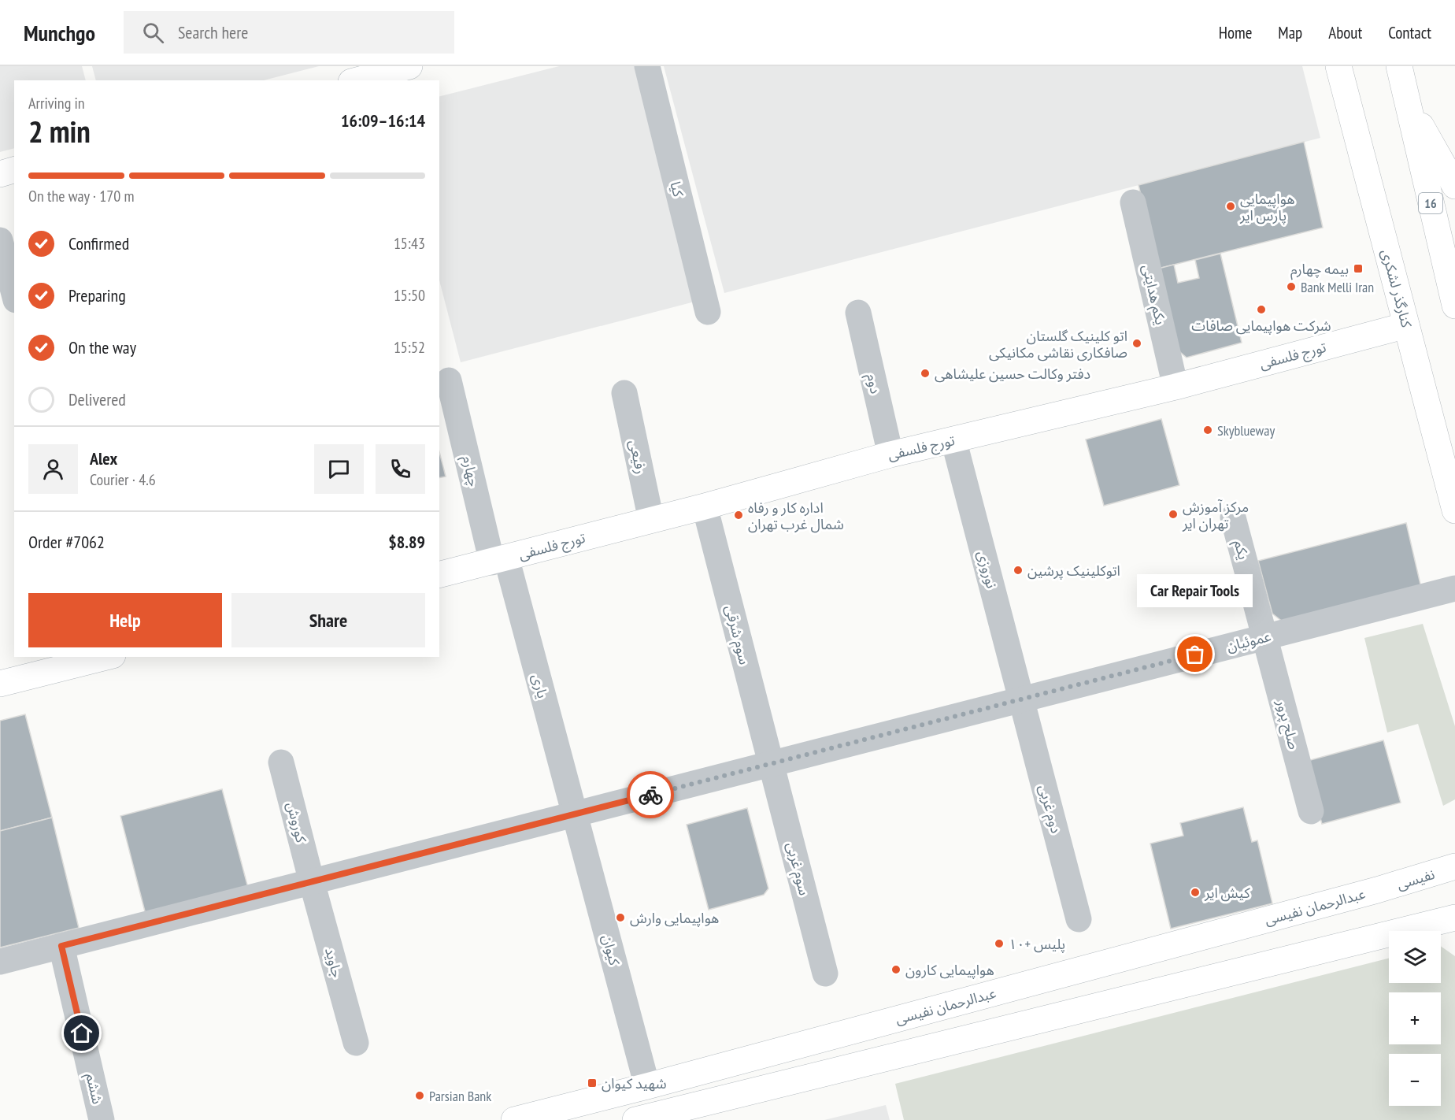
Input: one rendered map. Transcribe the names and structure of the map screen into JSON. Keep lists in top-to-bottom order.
{
  "streets": {
    "main road": [
      "16",
      "کنارگذر لشکری",
      "تورج فلسفی",
      "نفیسی",
      "عبدالرحمان نفیسی"
    ],
    "street": [
      "کیا",
      "یکم هدایتی",
      "دوم",
      "رفیعی",
      "چهارم",
      "یکم",
      "نوروزی",
      "سوم شرقی",
      "عموئیان",
      "یاری",
      "صلح پرور",
      "دوم غربی",
      "کوروش",
      "سوم غربی",
      "کیوان",
      "جاوید",
      "ششم"
    ]
  },
  "crossings": [
    ["کنارگذر لشکری", "تورج فلسفی"],
    ["یکم هدایتی", "تورج فلسفی"],
    ["تورج فلسفی", "دوم"],
    ["تورج فلسفی", "رفیعی"],
    ["تورج فلسفی", "چهارم"],
    ["تورج فلسفی", "نوروزی"],
    ["تورج فلسفی", "سوم شرقی"],
    ["تورج فلسفی", "یاری"],
    ["چهارم", "یاری"],
    ["یکم", "عموئیان"],
    ["یکم", "صلح پرور"],
    ["نوروزی", "عموئیان"],
    ["نوروزی", "دوم غربی"],
    ["سوم شرقی", "عموئیان"],
    ["سوم شرقی", "سوم غربی"],
    ["عموئیان", "یاری"],
    ["عموئیان", "صلح پرور"],
    ["عموئیان", "دوم غربی"],
    ["عموئیان", "کوروش"],
    ["عموئیان", "سوم غربی"],
    ["عموئیان", "کیوان"],
    ["عموئیان", "جاوید"],
    ["عموئیان", "ششم"],
    ["یاری", "کیوان"],
    ["کوروش", "جاوید"],
    ["نفیسی", "عبدالرحمان نفیسی"],
    ["عبدالرحمان نفیسی", "کیوان"]
  ],
  "places": {
    "other": [
      "هواپیمایی پارس ایر",
      "Bank Melli Iran",
      "شرکت هواپیمایی صافات",
      "اتو کلینیک گلستان صافکاری نقاشی مکانیکی",
      "دفتر وکالت حسین علیشاهی",
      "Skyblueway",
      "مرکز آموزش تهران ایر",
      "اداره کار و رفاه شمال غرب تهران",
      "اتوکلینیک پرشین",
      "Car Repair Tools",
      "کیش ایر",
      "هواپیمایی وارش",
      "پلیس +۱۰",
      "هواپیمایی کارون",
      "Parsian Bank"
    ],
    "transit": ["بیمه چهارم", "شهید کیوان"]
  },
  "page": {
    "header": "Munchgo",
    "search": "Search here",
    "nav": [
      "Home",
      "Map",
      "About",
      "Contact"
    ],
    "heading": ["2 min", "Arriving in", "16:09–16:14"],
    "panel": [
      "Alex",
      "Courier · 4.6",
      "Order #7062",
      "$8.89"
    ],
    "bar": "On the way · 170 m",
    "list": [
      ["Confirmed", "15:43"],
      ["Preparing", "15:50"],
      ["On the way", "15:52"],
      "Delivered"
    ],
    "bubble": "Car Repair Tools",
    "buttons": ["Help", "Share"],
    "map_buttons": ["+", "−"]
  }
}
